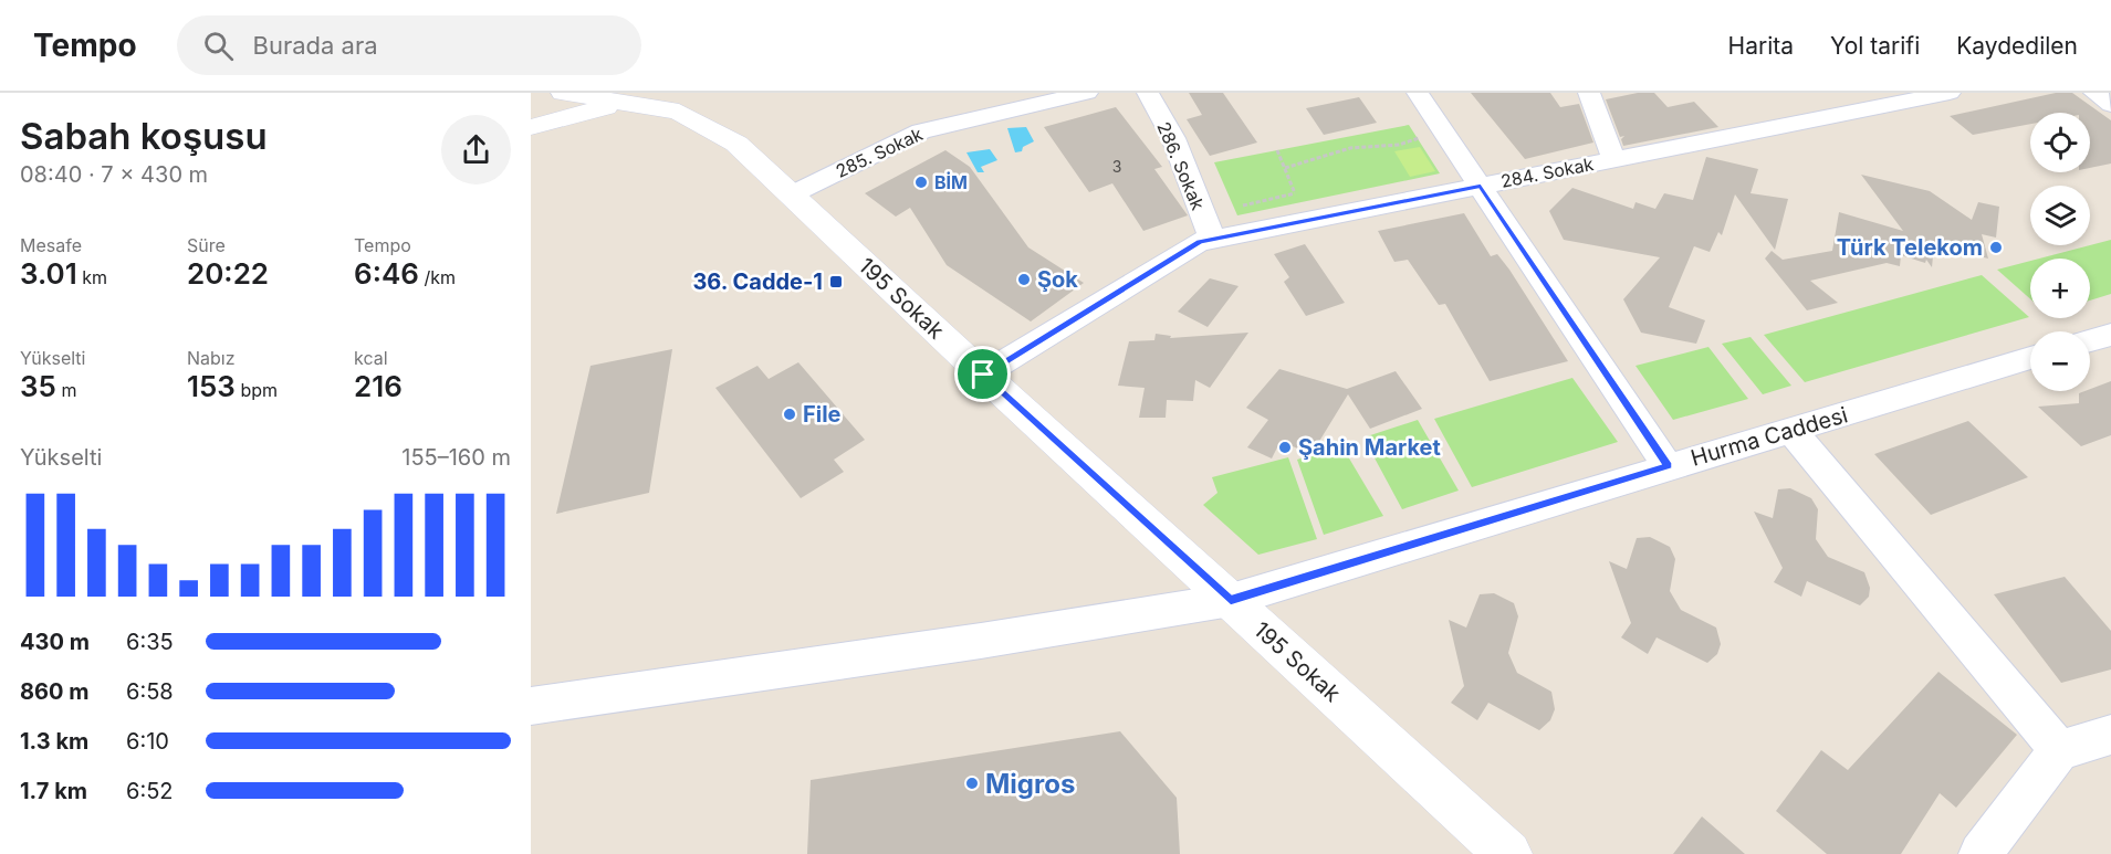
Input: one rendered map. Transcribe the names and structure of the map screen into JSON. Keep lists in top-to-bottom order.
{
  "streets": {
    "street": [
      "285. Sokak",
      "286. Sokak",
      "284. Sokak",
      "195 Sokak",
      "Hurma Caddesi"
    ]
  },
  "crossings": [
    ["285. Sokak", "195 Sokak"],
    ["286. Sokak", "284. Sokak"],
    ["284. Sokak", "195 Sokak"],
    ["195 Sokak", "Hurma Caddesi"]
  ],
  "places": {
    "other": [
      "BİM",
      "Türk Telekom",
      "Şok",
      "File",
      "Şahin Market",
      "Migros"
    ],
    "transit": ["36. Cadde-1"]
  },
  "house_numbers": ["3"],
  "page": {
    "header": "Tempo",
    "search": "Burada ara",
    "nav": ["Harita", "Yol tarifi", "Kaydedilen"],
    "heading": ["Sabah koşusu", "08:40 · 7 × 430 m"],
    "map_buttons": ["+", "−"],
    "stats": [
      ["Mesafe", "3.01 km"],
      ["Süre", "20:22"],
      ["Tempo", "6:46 /km"],
      ["Yükselti", "35 m"],
      ["Nabız", "153 bpm"],
      ["kcal", "216"]
    ],
    "chart": ["Yükselti", "155–160 m"],
    "list": [
      {
        "name": "430 m",
        "note": "6:35"
      },
      {
        "name": "860 m",
        "note": "6:58"
      },
      {
        "name": "1.3 km",
        "note": "6:10"
      },
      {
        "name": "1.7 km",
        "note": "6:52"
      }
    ]
  }
}
